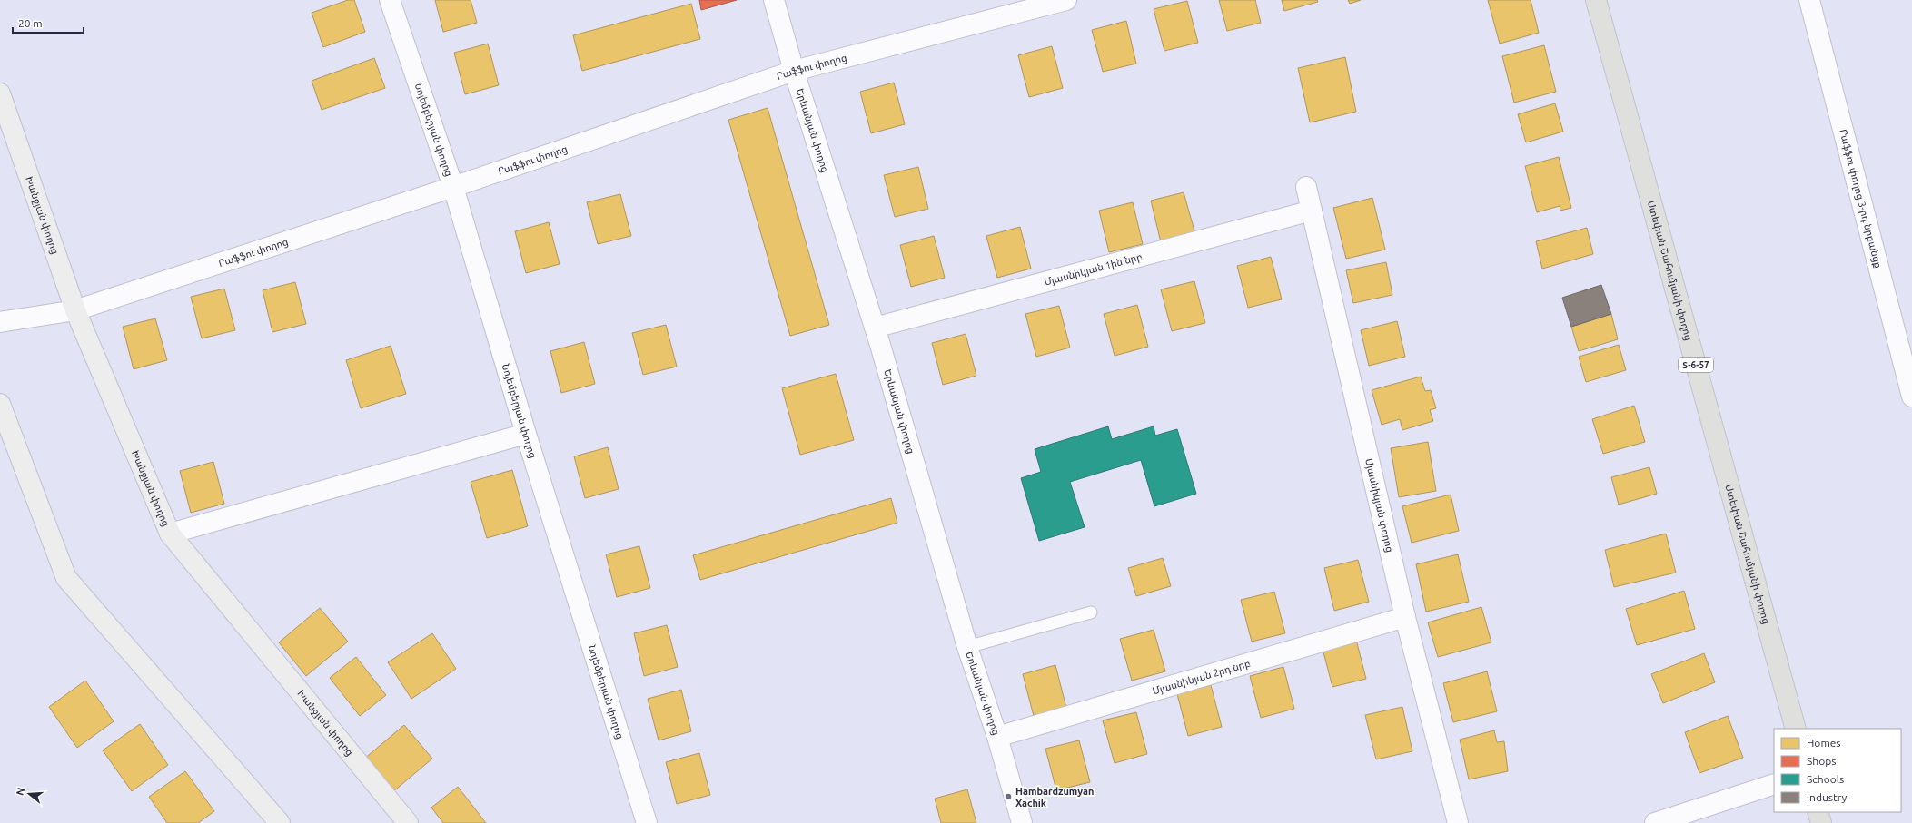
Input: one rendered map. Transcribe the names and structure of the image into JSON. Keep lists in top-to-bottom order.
{
  "streets": {
    "main road": ["Ստեփան Շահումյանի փողոց", "Տ-6-57"],
    "street": [
      "Րաֆֆու փողոց",
      "Նոյեմբերյան փողոց",
      "Երևանյան փողոց",
      "Րաֆֆու փողոց 3-րդ նրբանցք",
      "Խանջյան փողոց",
      "Մյասնիկյան 1ին նրբ",
      "Մյասնիկյան փողոց",
      "Մյասնիկյան 2րդ նրբ"
    ]
  },
  "crossings": [
    ["Րաֆֆու փողոց", "Նոյեմբերյան փողոց"],
    ["Րաֆֆու փողոց", "Երևանյան փողոց"],
    ["Րաֆֆու փողոց", "Խանջյան փողոց"],
    ["Երևանյան փողոց", "Մյասնիկյան 1ին նրբ"],
    ["Երևանյան փողոց", "Մյասնիկյան 2րդ նրբ"],
    ["Մյասնիկյան 1ին նրբ", "Մյասնիկյան փողոց"],
    ["Մյասնիկյան փողոց", "Մյասնիկյան 2րդ նրբ"]
  ],
  "places": ["Hambardzumyan Xachik"],
  "legend": [
    "Homes",
    "Shops",
    "Schools",
    "Industry"
  ],
  "scale_bar": "20 m",
  "north": "left"
}
